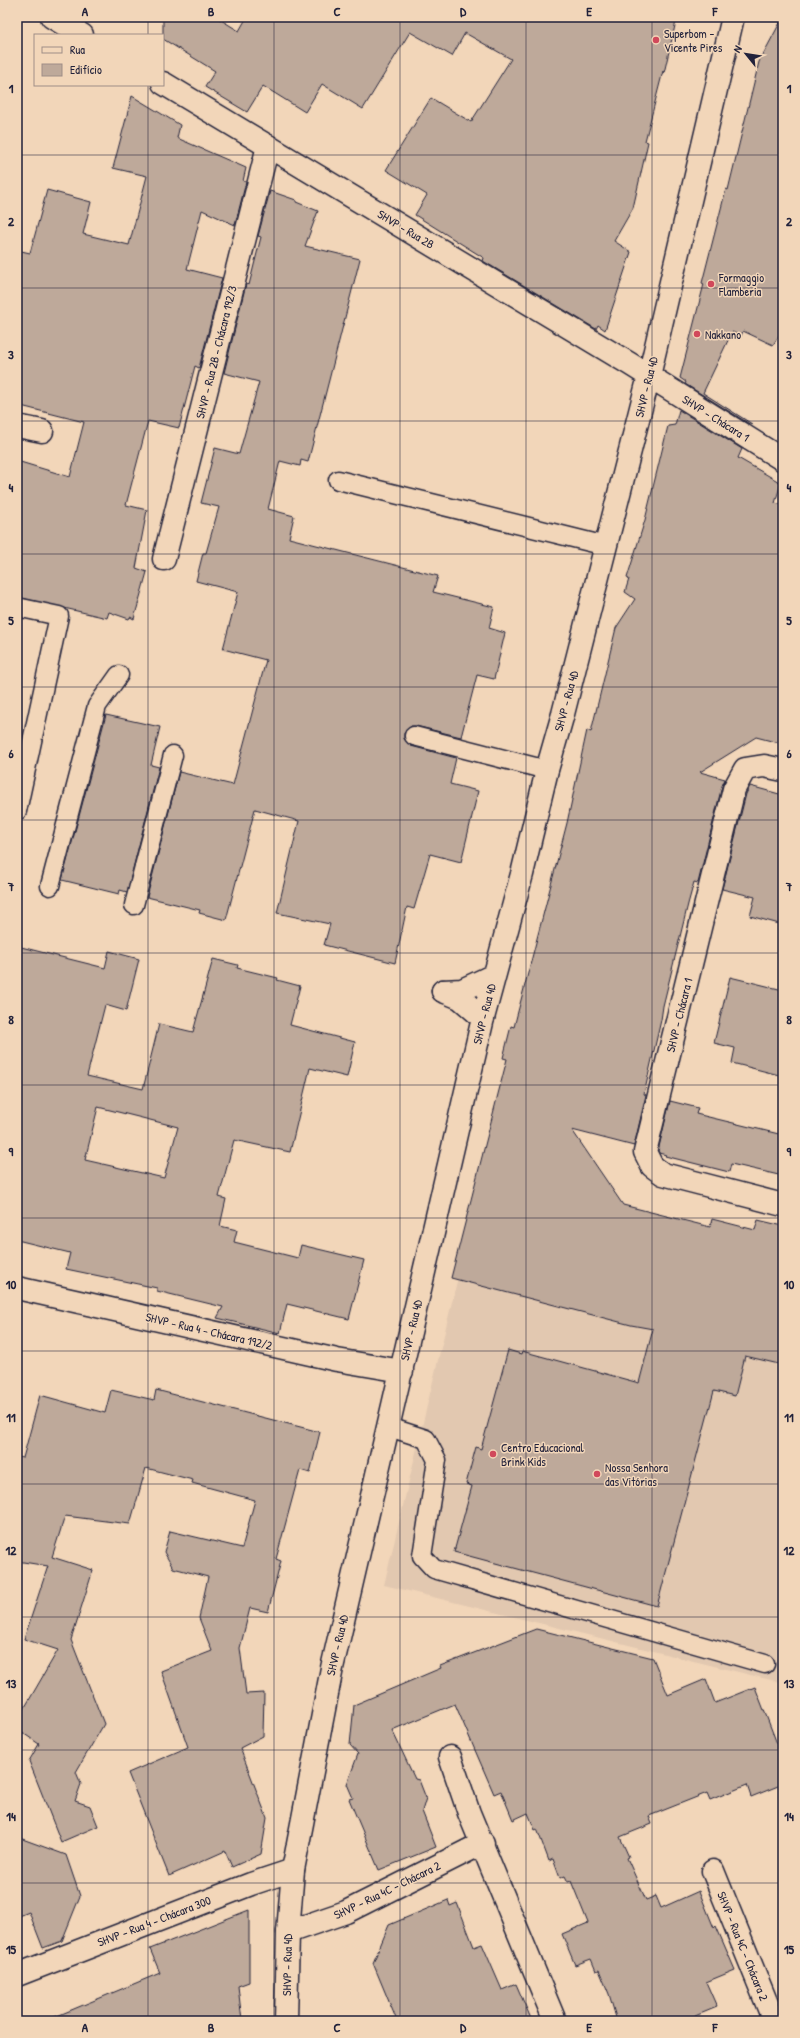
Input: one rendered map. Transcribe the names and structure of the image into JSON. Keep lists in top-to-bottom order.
{
  "streets": {
    "street": [
      "SHVP - Rua 2B",
      "SHVP - Rua 2B - Chácara 192/3",
      "SHVP - Rua 4D",
      "SHVP - Chácara 1",
      "SHVP - Rua 4 - Chácara 192/2",
      "SHVP - Rua 4C - Chácara 2",
      "SHVP - Rua 4 - Chácara 300"
    ]
  },
  "crossings": [
    ["SHVP - Rua 2B", "SHVP - Rua 2B - Chácara 192/3"],
    ["SHVP - Rua 2B", "SHVP - Rua 4D"],
    ["SHVP - Rua 2B", "SHVP - Chácara 1"],
    ["SHVP - Rua 4D", "SHVP - Chácara 1"],
    ["SHVP - Rua 4D", "SHVP - Rua 4 - Chácara 192/2"],
    ["SHVP - Rua 4D", "SHVP - Rua 4C - Chácara 2"],
    ["SHVP - Rua 4D", "SHVP - Rua 4 - Chácara 300"]
  ],
  "places": [
    "Superbom - Vicente Pires",
    "Formaggio Flamberia",
    "Nakkano",
    "Centro Educacional Brink Kids",
    "Nossa Senhora das Vitórias"
  ],
  "legend": ["Rua", "Edifício"],
  "north": "top left",
  "grid": {
    "columns": [
      "A",
      "B",
      "C",
      "D",
      "E",
      "F"
    ],
    "rows": [
      "1",
      "2",
      "3",
      "4",
      "5",
      "6",
      "7",
      "8",
      "9",
      "10",
      "11",
      "12",
      "13",
      "14",
      "15"
    ]
  }
}
